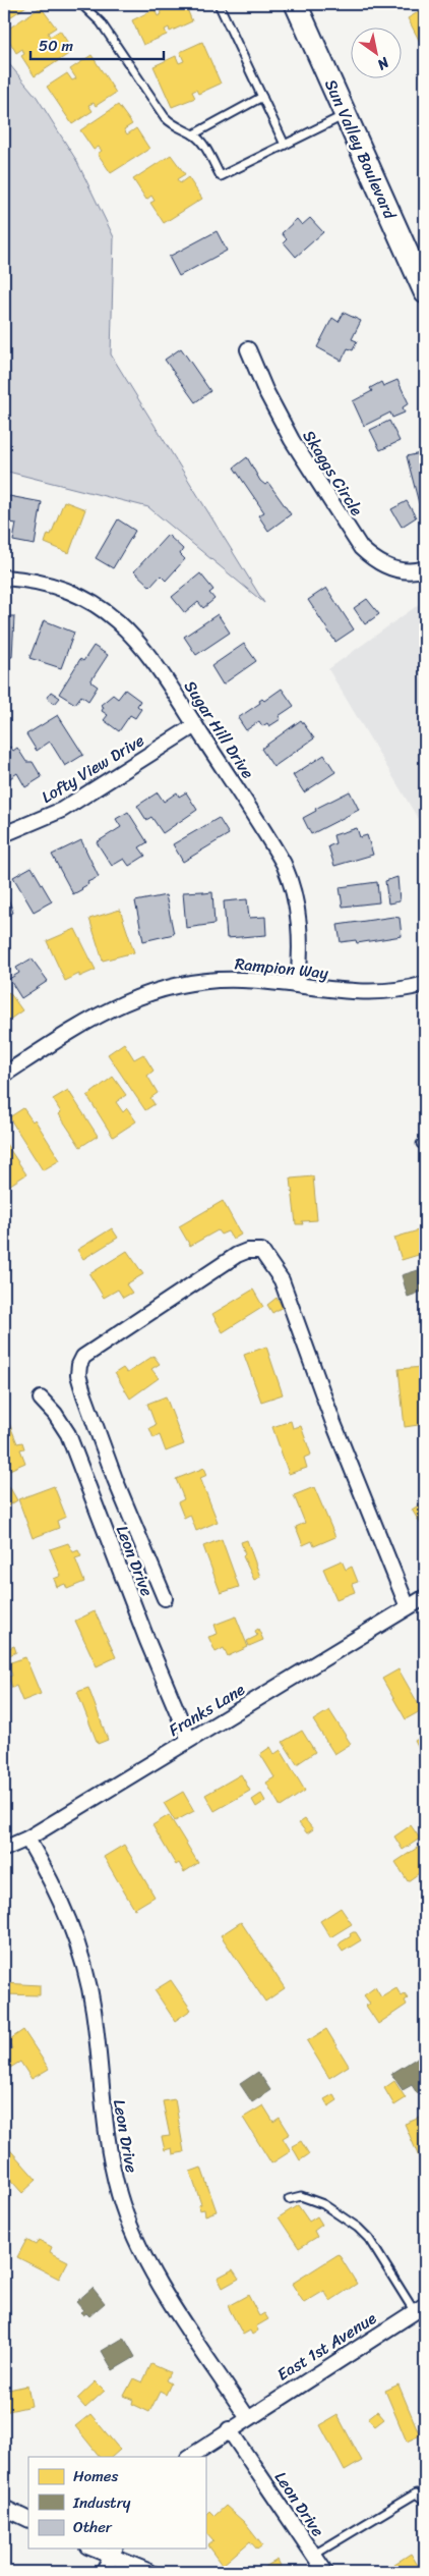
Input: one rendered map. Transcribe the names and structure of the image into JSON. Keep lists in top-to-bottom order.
{
  "streets": {
    "main road": ["Sun Valley Boulevard"],
    "street": [
      "Skaggs Circle",
      "Sugar Hill Drive",
      "Lofty View Drive",
      "Rampion Way",
      "Leon Drive",
      "Franks Lane",
      "East 1st Avenue"
    ]
  },
  "crossings": [
    ["Sugar Hill Drive", "Lofty View Drive"],
    ["Sugar Hill Drive", "Rampion Way"],
    ["Leon Drive", "Franks Lane"],
    ["Leon Drive", "East 1st Avenue"]
  ],
  "legend": ["Homes", "Industry", "Other"],
  "scale_bar": "50 m",
  "north": "bottom right"
}
